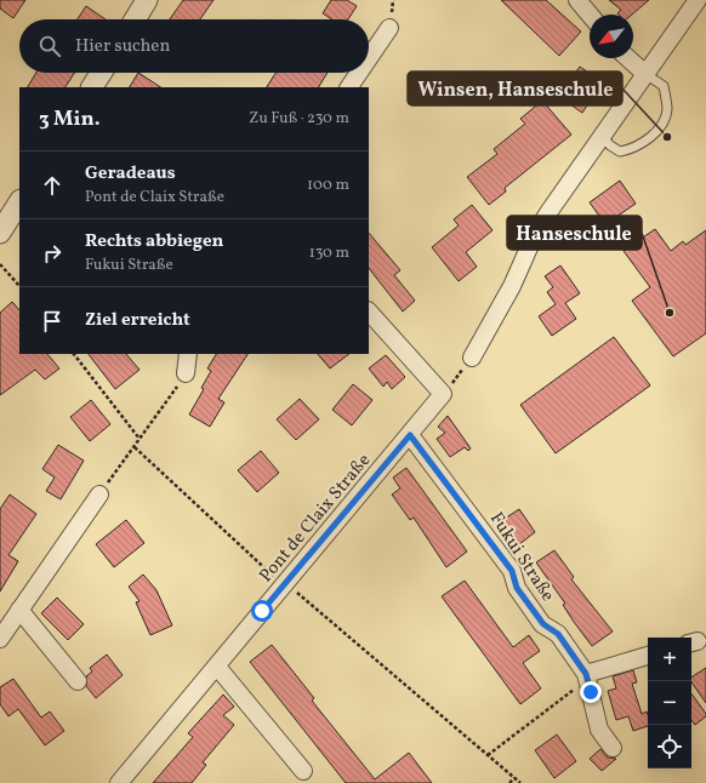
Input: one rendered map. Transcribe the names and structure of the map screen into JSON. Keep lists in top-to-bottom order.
{
  "streets": {
    "street": ["Pont de Claix Straße", "Fukui Straße"]
  },
  "crossings": [
    ["Pont de Claix Straße", "Fukui Straße"]
  ],
  "places": ["Winsen, Hanseschule", "Hanseschule"],
  "north": "bottom left",
  "page": {
    "search": "Hier suchen",
    "heading": ["3 Min.", "Zu Fuß · 230 m"],
    "list": [
      ["Geradeaus", "Pont de Claix Straße", "100 m"],
      ["Rechts abbiegen", "Fukui Straße", "130 m"],
      "Ziel erreicht"
    ],
    "map_buttons": ["+", "−"]
  }
}
